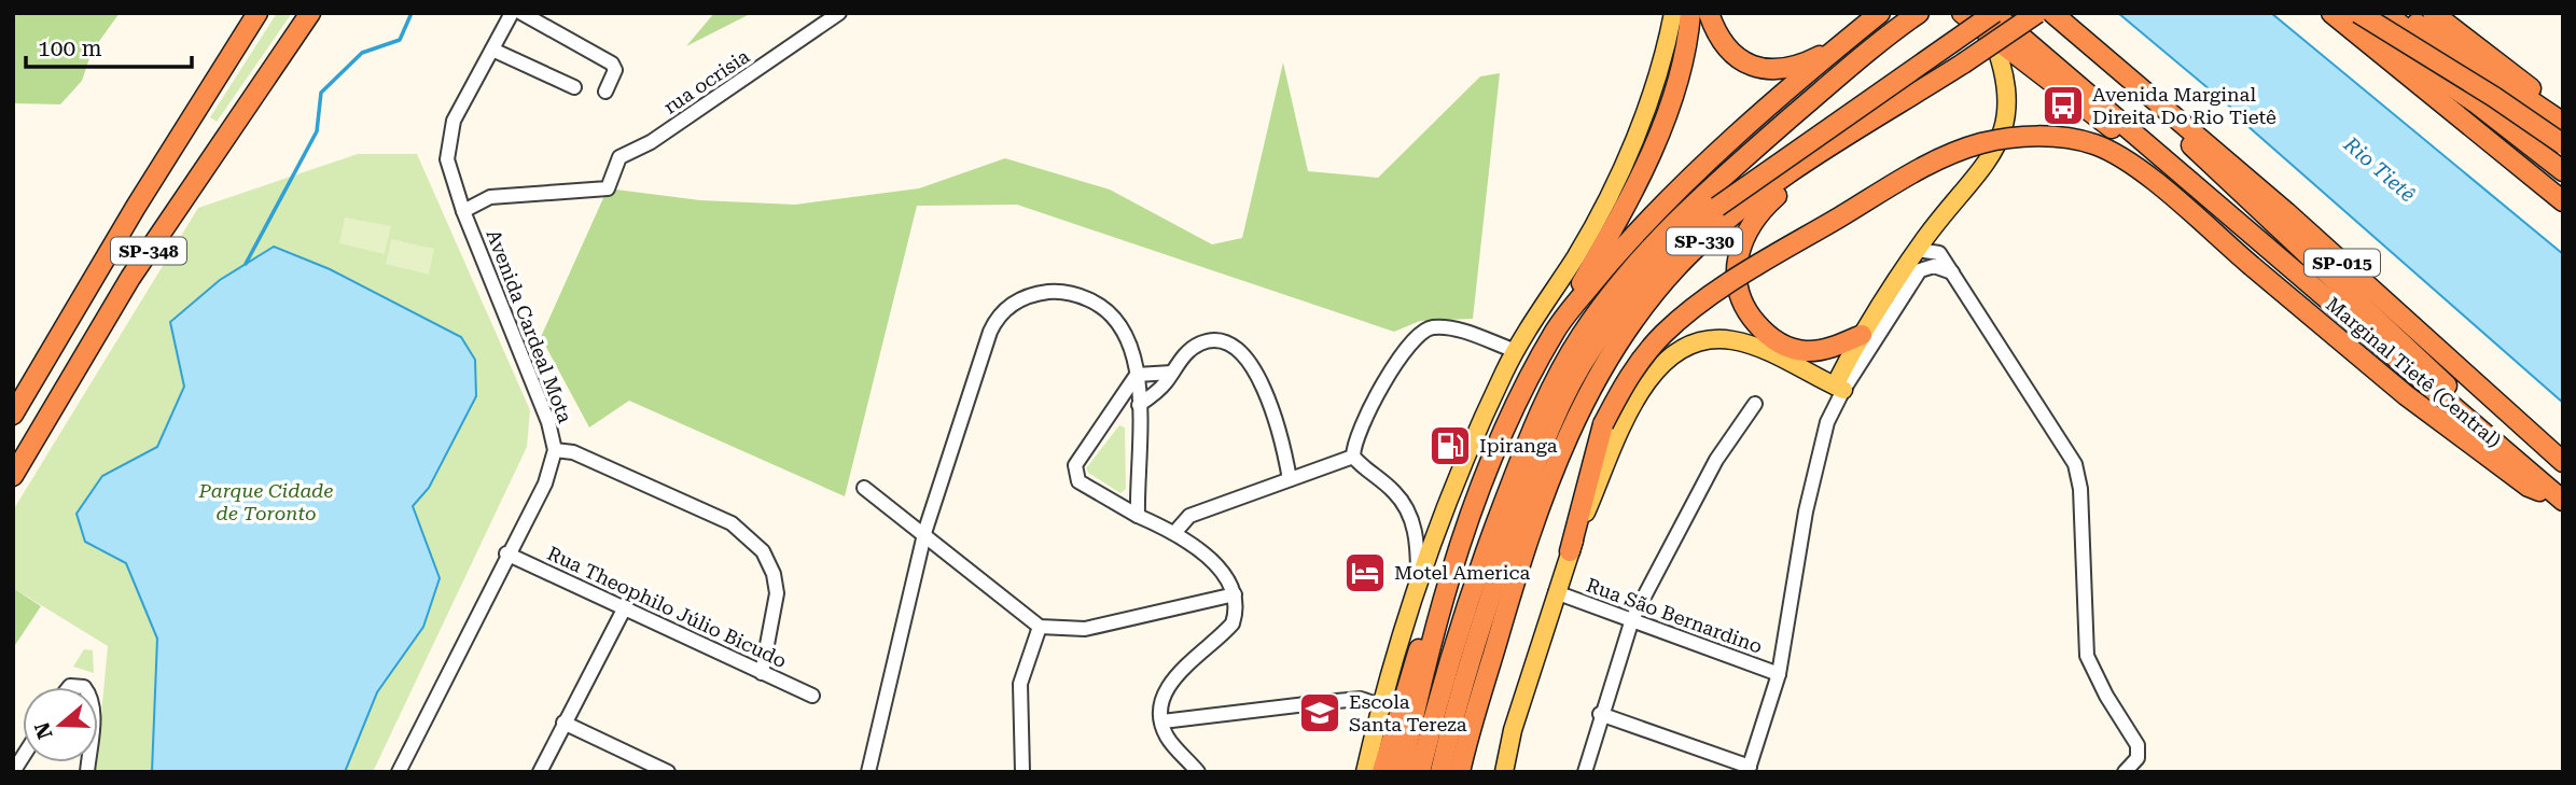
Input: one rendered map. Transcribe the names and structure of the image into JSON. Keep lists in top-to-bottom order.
{
  "streets": {
    "highway": [
      "SP-330",
      "SP-348",
      "SP-015",
      "Marginal Tietê (Central)"
    ],
    "street": [
      "rua ocrisia",
      "Avenida Cardeal Mota",
      "Rua Theophilo Júlio Bicudo",
      "Rua São Bernardino"
    ]
  },
  "crossings": [
    ["rua ocrisia", "Avenida Cardeal Mota"],
    ["Avenida Cardeal Mota", "Rua Theophilo Júlio Bicudo"]
  ],
  "water": ["Rio Tietê"],
  "parks": ["Parque Cidade de Toronto"],
  "places": {
    "bus stop": ["Avenida Marginal Direita Do Rio Tietê"],
    "fuel station": ["Ipiranga"],
    "hotel": ["Motel America"],
    "school or university": ["Escola Santa Tereza"]
  },
  "scale_bar": "100 m",
  "north": "left"
}
